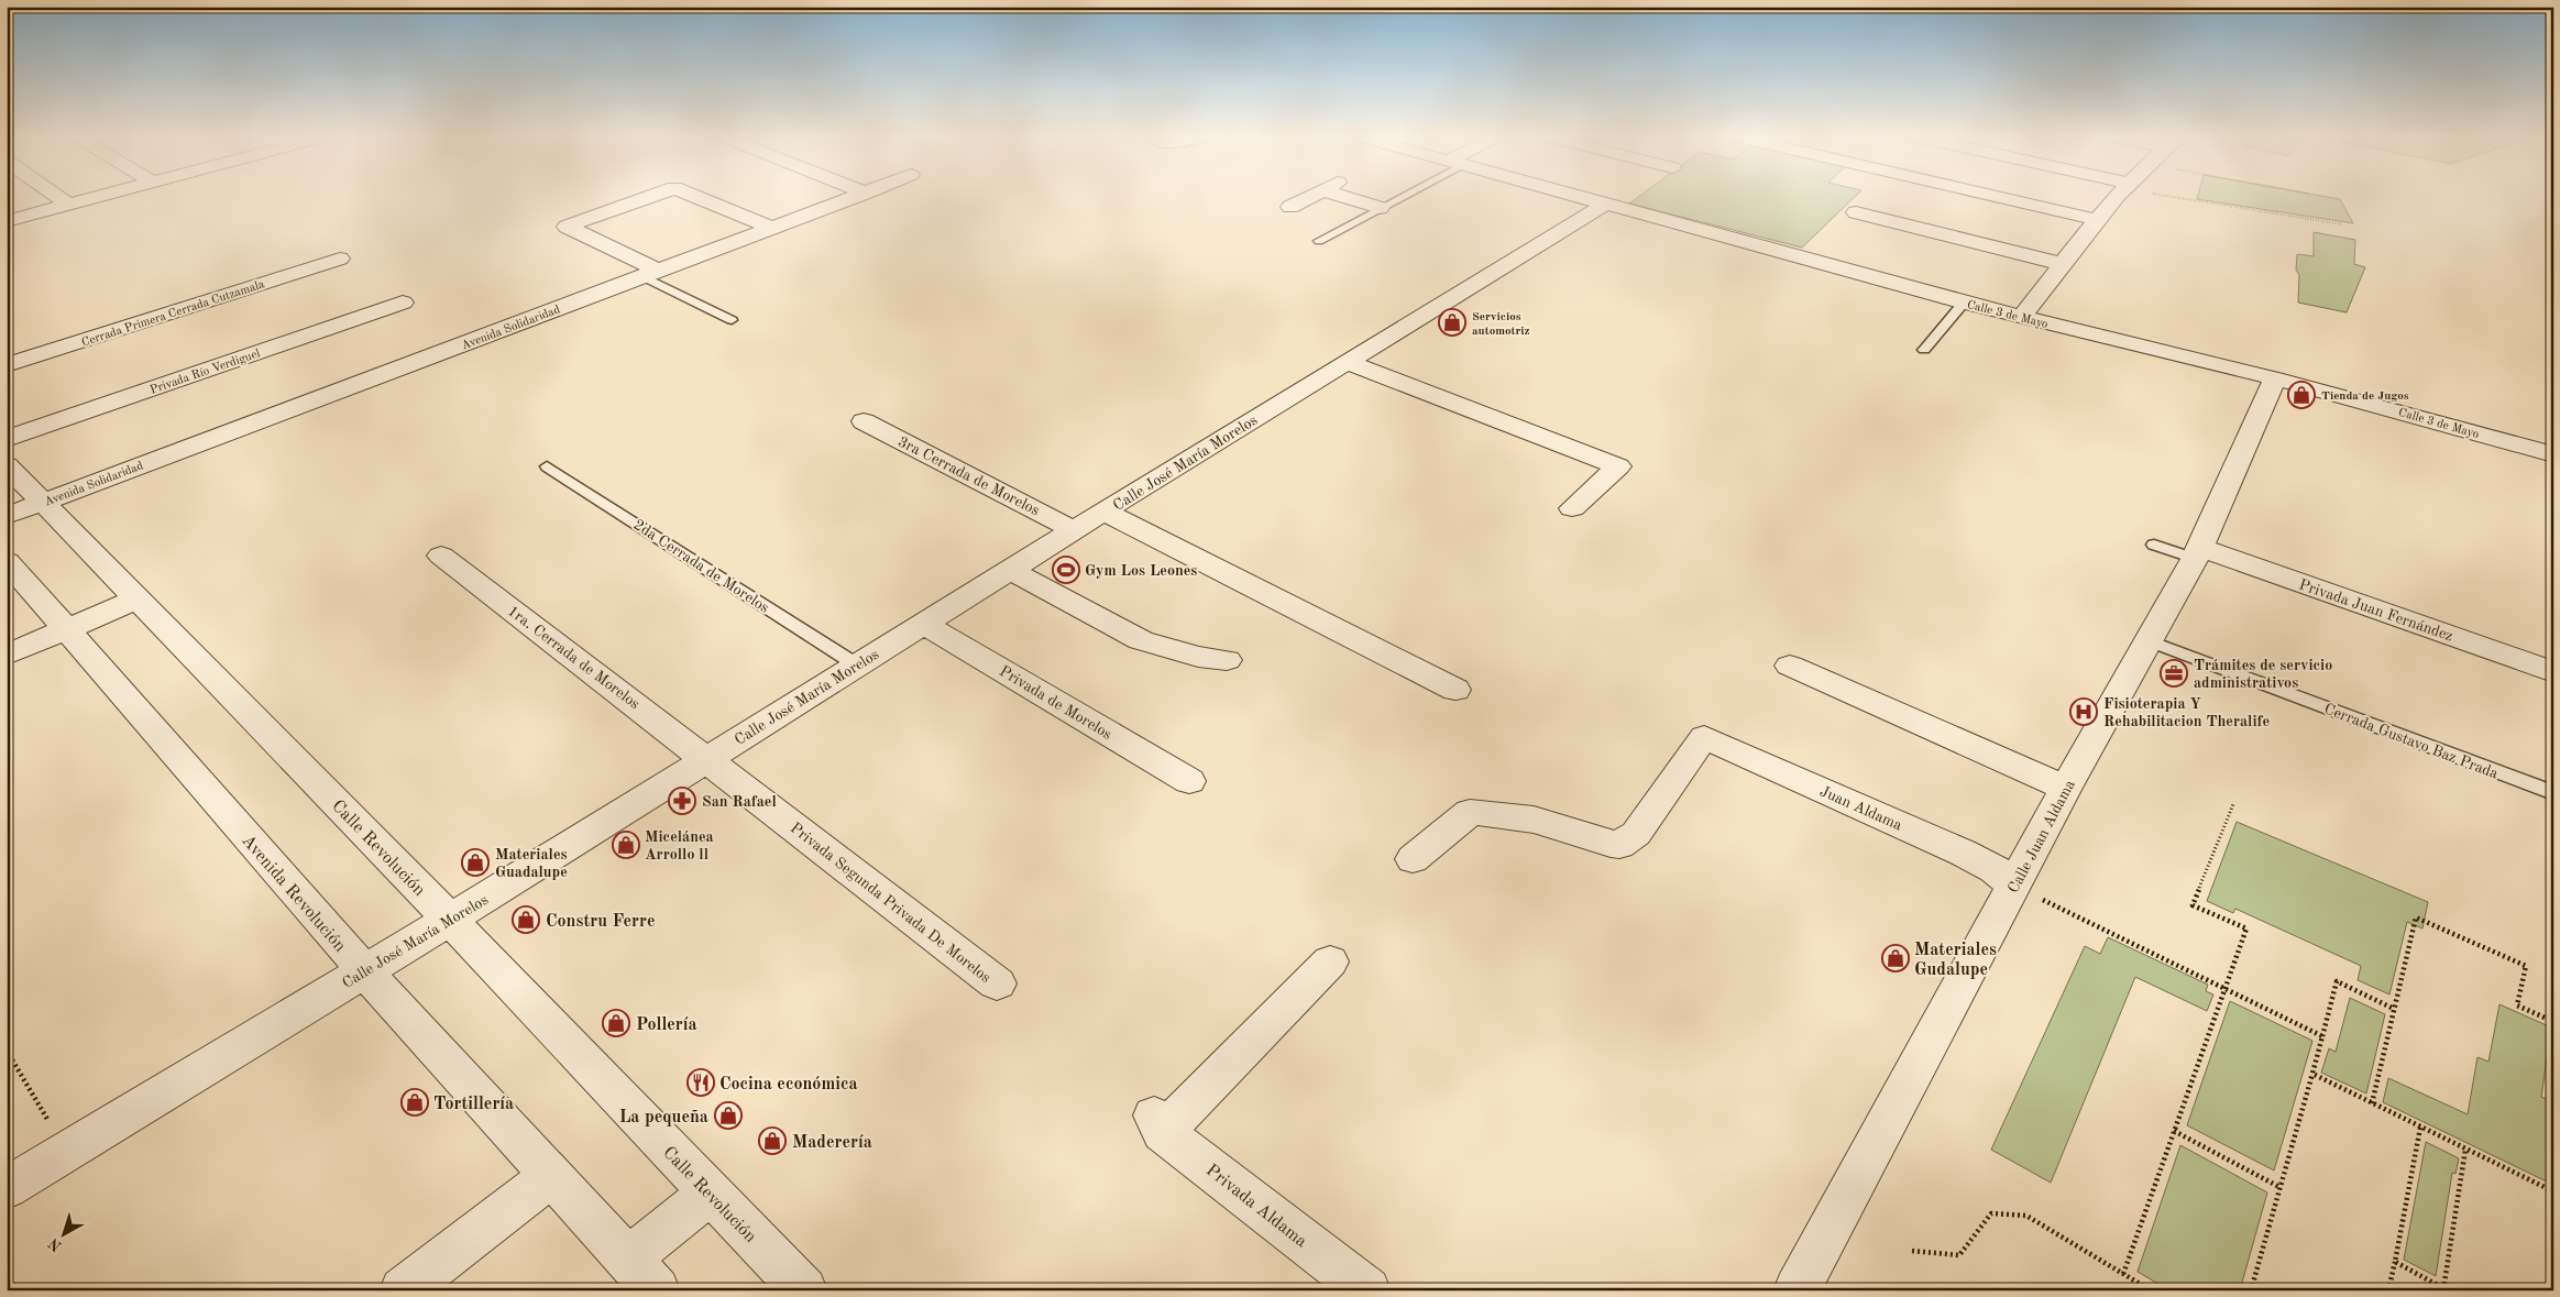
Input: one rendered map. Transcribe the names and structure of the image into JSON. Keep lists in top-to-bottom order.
{
  "streets": {
    "street": [
      "Cerrada Primera Cerrada Cutzamala",
      "Calle 3 de Mayo",
      "Avenida Solidaridad",
      "Privada Río Verdiguel",
      "Calle José María Morelos",
      "3ra Cerrada de Morelos",
      "Privada Juan Fernández",
      "1ra. Cerrada de Morelos",
      "Privada de Morelos",
      "Juan Aldama",
      "Calle Juan Aldama",
      "Calle Revolución",
      "Avenida Revolución",
      "Privada Segunda Privada De Morelos",
      "Privada Aldama"
    ],
    "lane": ["2da Cerrada de Morelos", "Cerrada Gustavo Baz Prada"]
  },
  "crossings": [
    ["Calle 3 de Mayo", "Calle José María Morelos"],
    ["Calle 3 de Mayo", "Calle Juan Aldama"],
    ["Avenida Solidaridad", "Calle Revolución"],
    ["Calle José María Morelos", "3ra Cerrada de Morelos"],
    ["Calle José María Morelos", "2da Cerrada de Morelos"],
    ["Calle José María Morelos", "1ra. Cerrada de Morelos"],
    ["Calle José María Morelos", "Privada de Morelos"],
    ["Calle José María Morelos", "Calle Revolución"],
    ["Calle José María Morelos", "Avenida Revolución"],
    ["Calle José María Morelos", "Privada Segunda Privada De Morelos"],
    ["Privada Juan Fernández", "Calle Juan Aldama"],
    ["1ra. Cerrada de Morelos", "Privada Segunda Privada De Morelos"],
    ["Cerrada Gustavo Baz Prada", "Calle Juan Aldama"],
    ["Juan Aldama", "Calle Juan Aldama"]
  ],
  "places": {
    "shop": [
      "Servicios automotriz",
      "Tienda de Jugos",
      "Micelánea Arrollo ll",
      "Materiales Guadalupe",
      "Constru Ferre",
      "Materiales Gudalupe",
      "Pollería",
      "Tortillería",
      "La pequeña",
      "Maderería"
    ],
    "sports": ["Gym Los Leones"],
    "office": ["Trámites de servicio administrativos"],
    "hospital": ["Fisioterapia Y Rehabilitacion Theralife"],
    "pharmacy": ["San Rafael"],
    "restaurant": ["Cocina económica"]
  },
  "north": "bottom left"
}
